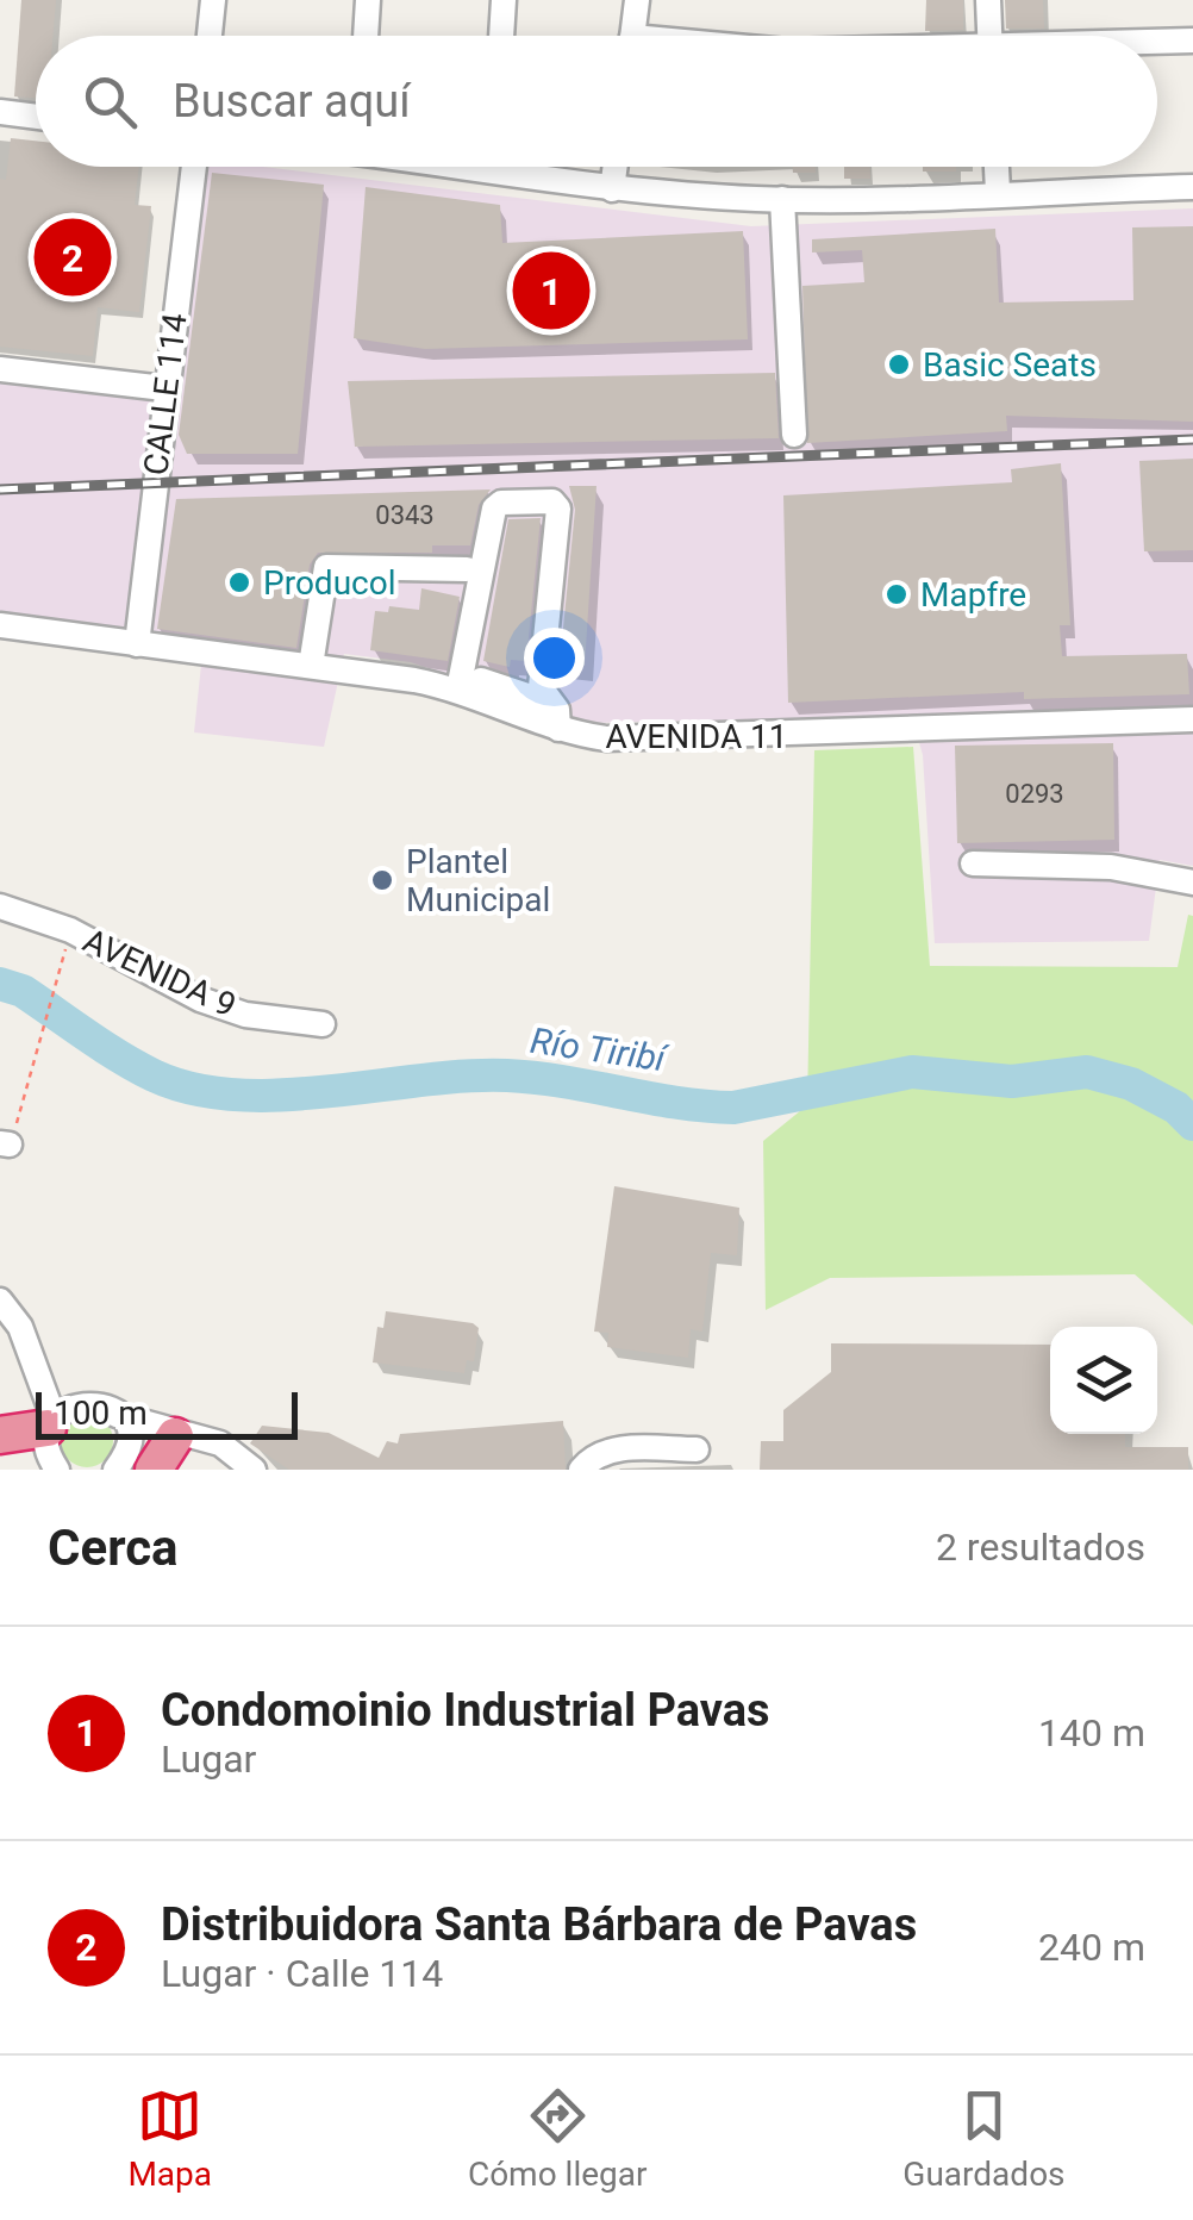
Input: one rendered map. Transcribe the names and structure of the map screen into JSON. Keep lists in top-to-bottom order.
{
  "streets": {
    "street": ["CALLE 114", "AVENIDA 11", "AVENIDA 9"]
  },
  "crossings": [
    ["CALLE 114", "AVENIDA 11"]
  ],
  "water": ["Río Tiribí"],
  "places": [
    "Basic Seats",
    "Producol",
    "Mapfre",
    "Plantel Municipal"
  ],
  "house_numbers": ["0343", "0293"],
  "scale_bar": "100 m",
  "page": {
    "search": "Buscar aquí",
    "pins": ["2", "1"],
    "scale": "100 m",
    "heading": ["Cerca", "2 resultados"],
    "list": [
      {
        "mark": "1",
        "name": "Condomoinio Industrial Pavas",
        "note": "Lugar",
        "value": "140 m"
      },
      {
        "mark": "2",
        "name": "Distribuidora Santa Bárbara de Pavas",
        "note": "Lugar · Calle 114",
        "value": "240 m"
      }
    ],
    "nav": ["Mapa", "Cómo llegar", "Guardados"]
  }
}
